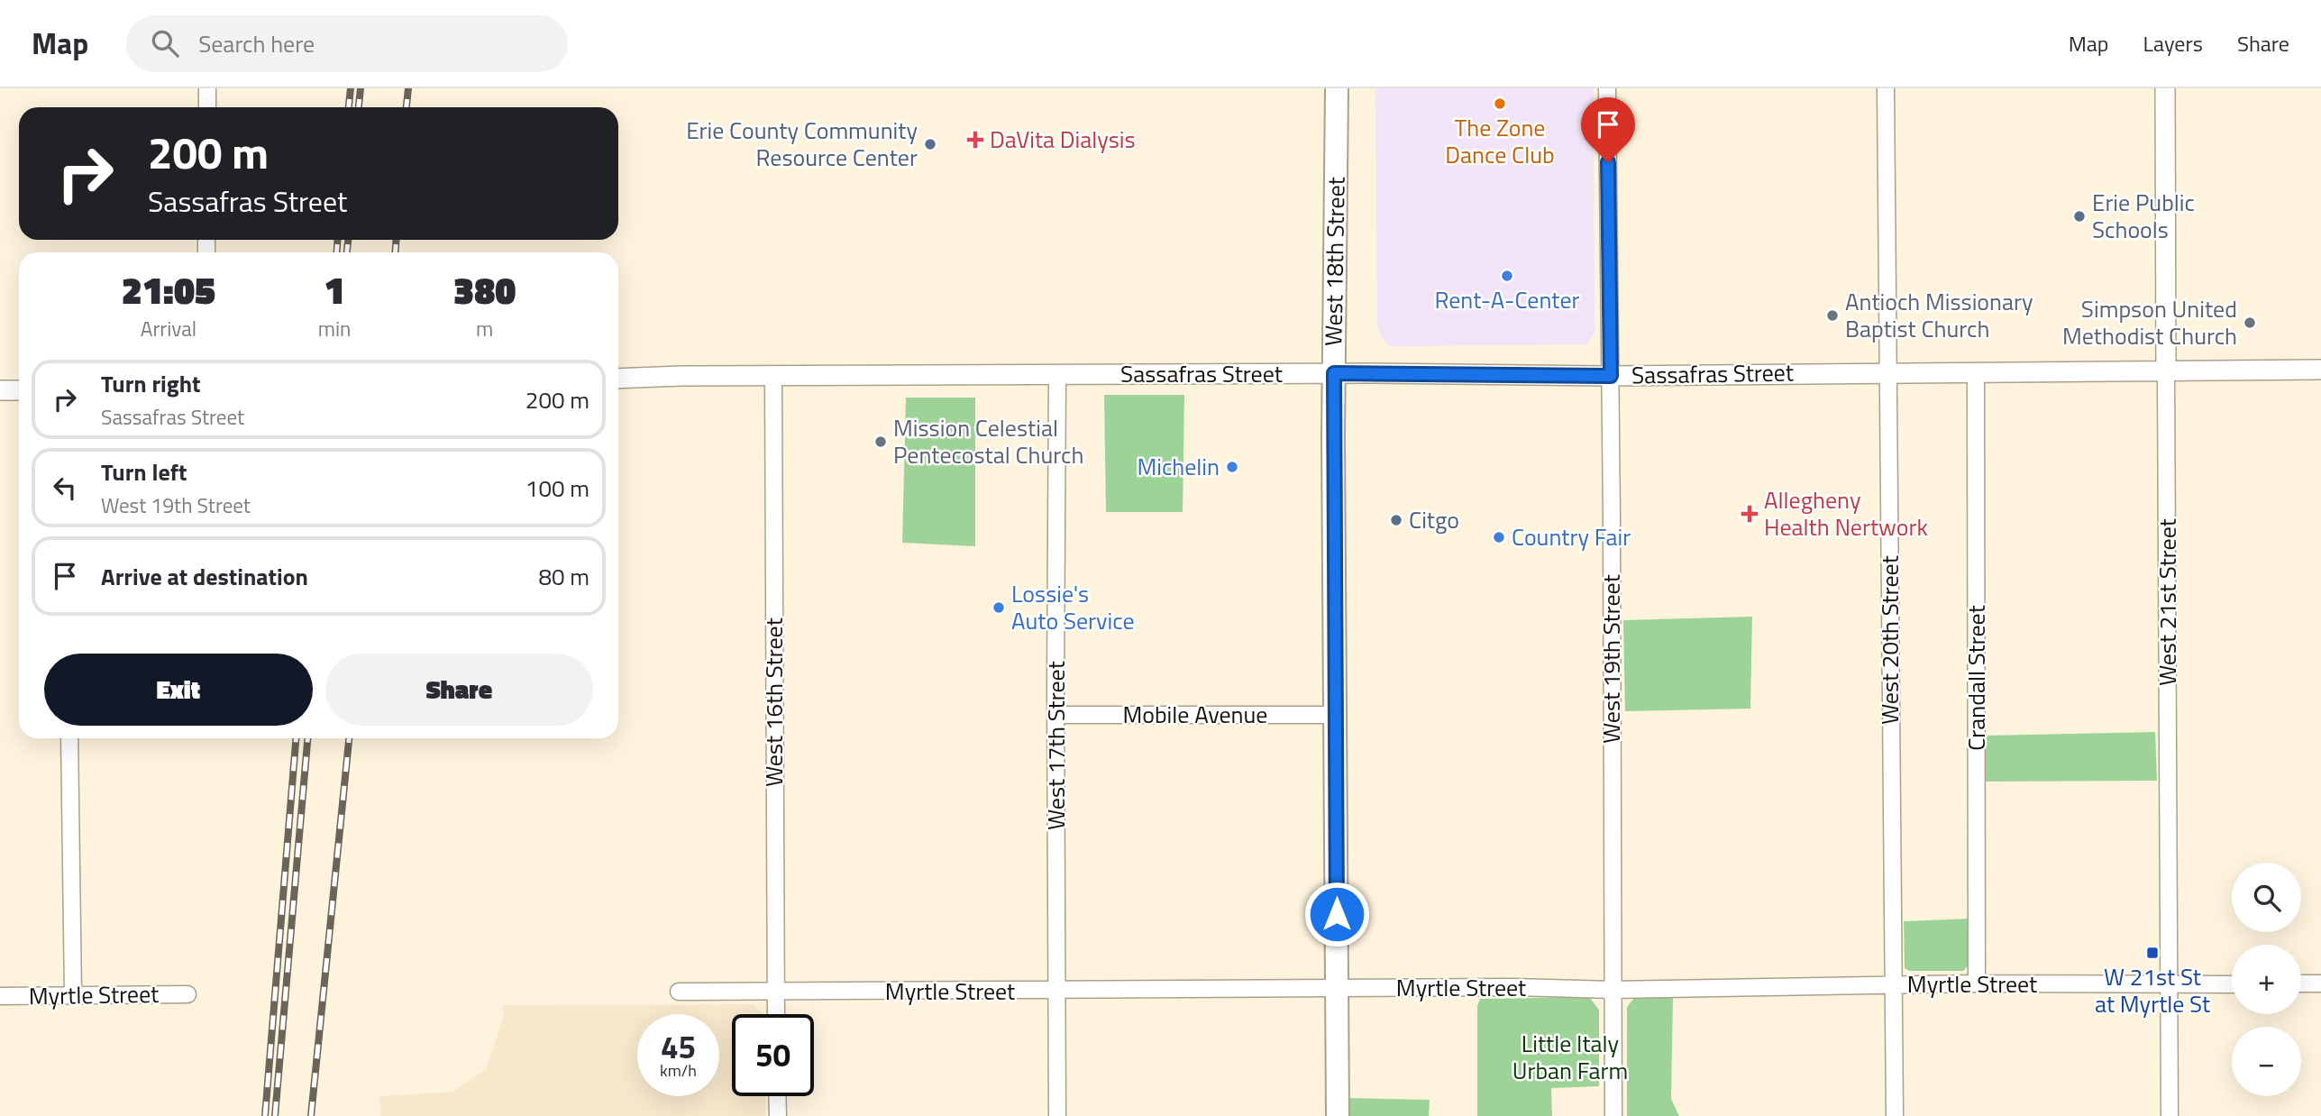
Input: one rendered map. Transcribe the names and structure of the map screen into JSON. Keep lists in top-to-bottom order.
{
  "streets": {
    "main road": ["West 18th Street"],
    "street": [
      "Sassafras Street",
      "West 21st Street",
      "West 20th Street",
      "West 19th Street",
      "Crandall Street",
      "West 16th Street",
      "Mobile Avenue",
      "West 17th Street",
      "Myrtle Street"
    ]
  },
  "crossings": [
    ["West 18th Street", "Sassafras Street"],
    ["West 18th Street", "Mobile Avenue"],
    ["West 18th Street", "Myrtle Street"],
    ["Sassafras Street", "West 21st Street"],
    ["Sassafras Street", "West 20th Street"],
    ["Sassafras Street", "West 19th Street"],
    ["Sassafras Street", "Crandall Street"],
    ["Sassafras Street", "West 16th Street"],
    ["Sassafras Street", "West 17th Street"],
    ["West 21st Street", "Myrtle Street"],
    ["West 20th Street", "Myrtle Street"],
    ["West 19th Street", "Myrtle Street"],
    ["Crandall Street", "Myrtle Street"],
    ["West 16th Street", "Myrtle Street"],
    ["Mobile Avenue", "West 17th Street"],
    ["West 17th Street", "Myrtle Street"]
  ],
  "parks": ["Little Italy Urban Farm"],
  "places": {
    "other": [
      "The Zone Dance Club",
      "Erie County Community Resource Center",
      "Erie Public Schools",
      "Rent-A-Center",
      "Antioch Missionary Baptist Church",
      "Simpson United Methodist Church",
      "Mission Celestial Pentecostal Church",
      "Michelin",
      "Citgo",
      "Country Fair",
      "Lossie's Auto Service"
    ],
    "health": ["DaVita Dialysis", "Allegheny Health Nertwork"],
    "transit": ["W 21st St at Myrtle St"]
  },
  "page": {
    "header": "Map",
    "search": "Search here",
    "nav": ["Map", "Layers", "Share"],
    "turn": ["200 m", "Sassafras Street"],
    "eta": [
      "21:05",
      "Arrival",
      "1",
      "min",
      "380",
      "m"
    ],
    "list": [
      {
        "name": "Turn right",
        "note": "Sassafras Street",
        "value": "200 m"
      },
      {
        "name": "Turn left",
        "note": "West 19th Street",
        "value": "100 m"
      },
      {
        "name": "Arrive at destination",
        "value": "80 m"
      }
    ],
    "buttons": ["Exit", "Share"],
    "map_buttons": ["+", "−"],
    "speed": "45 km/h",
    "limit": "50"
  }
}
